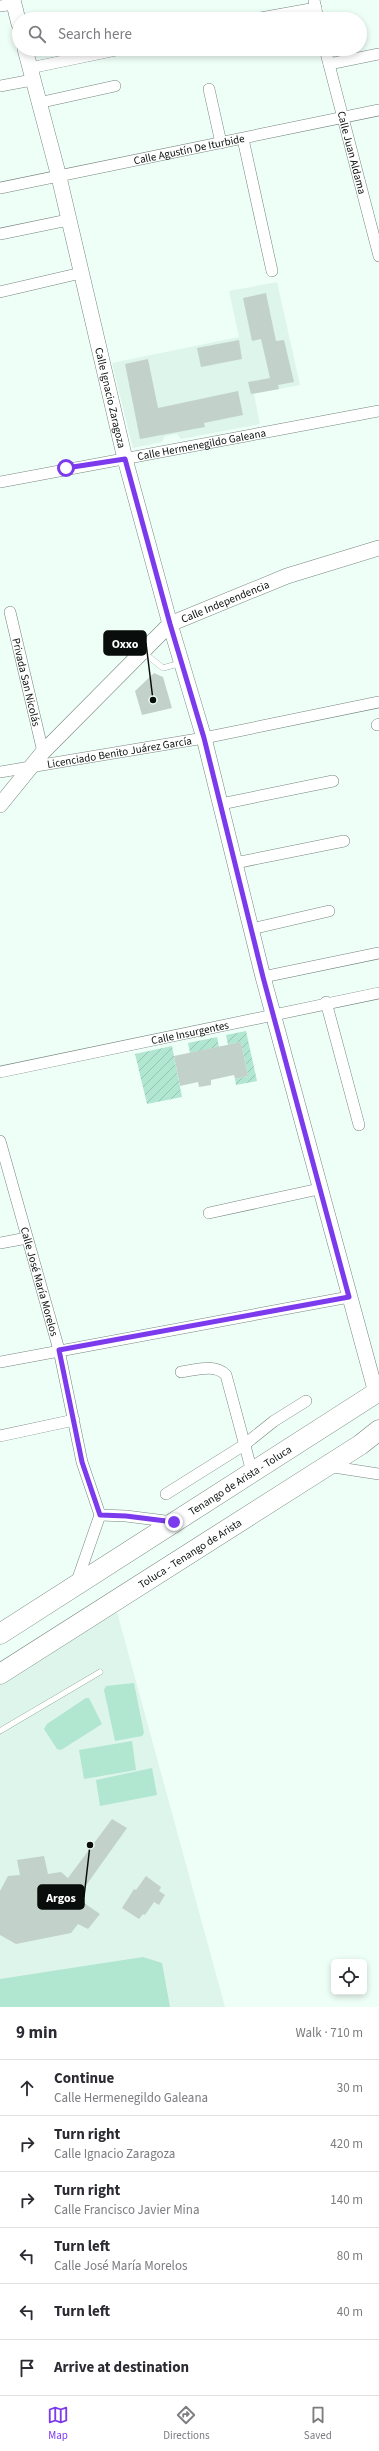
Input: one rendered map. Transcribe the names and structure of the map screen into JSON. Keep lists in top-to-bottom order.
{
  "streets": {
    "highway": ["Tenango de Arista - Toluca", "Toluca - Tenango de Arista"],
    "street": [
      "Calle Agustín De Iturbide",
      "Calle Juan Aldama",
      "Calle Ignacio Zaragoza",
      "Calle Hermenegildo Galeana",
      "Calle Independencia",
      "Privada San Nicolás",
      "Licenciado Benito Juárez García",
      "Calle Insurgentes",
      "Calle José María Morelos"
    ]
  },
  "crossings": [
    ["Calle Agustín De Iturbide", "Calle Juan Aldama"],
    ["Calle Agustín De Iturbide", "Calle Ignacio Zaragoza"],
    ["Calle Ignacio Zaragoza", "Calle Hermenegildo Galeana"],
    ["Calle Ignacio Zaragoza", "Calle Independencia"],
    ["Calle Ignacio Zaragoza", "Licenciado Benito Juárez García"],
    ["Calle Ignacio Zaragoza", "Calle Insurgentes"],
    ["Calle Ignacio Zaragoza", "Tenango de Arista - Toluca"],
    ["Calle Independencia", "Privada San Nicolás"],
    ["Calle Independencia", "Licenciado Benito Juárez García"]
  ],
  "places": ["Oxxo", "Argos"],
  "page": {
    "search": "Search here",
    "heading": ["9 min", "Walk · 710 m"],
    "list": [
      ["Continue", "Calle Hermenegildo Galeana", "30 m"],
      ["Turn right", "Calle Ignacio Zaragoza", "420 m"],
      ["Turn right", "Calle Francisco Javier Mina", "140 m"],
      ["Turn left", "Calle José María Morelos", "80 m"],
      ["Turn left", "40 m"],
      "Arrive at destination"
    ],
    "nav": ["Map", "Directions", "Saved"]
  }
}
